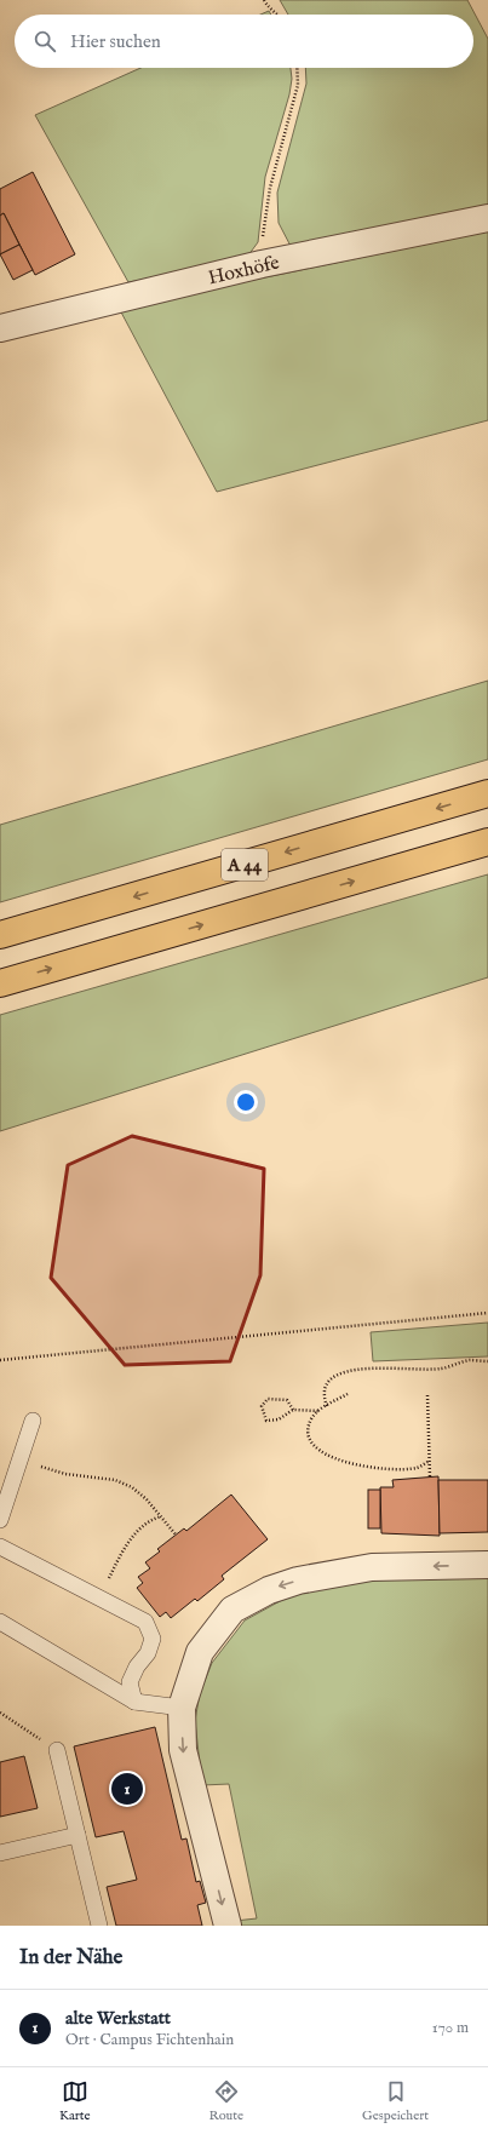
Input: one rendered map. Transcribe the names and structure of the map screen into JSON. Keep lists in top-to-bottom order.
{
  "streets": {
    "highway": ["A 44"],
    "street": ["Hoxhöfe"]
  },
  "page": {
    "search": "Hier suchen",
    "pins": "1",
    "heading": "In der Nähe",
    "list": [
      {
        "mark": "1",
        "name": "alte Werkstatt",
        "note": "Ort · Campus Fichtenhain",
        "value": "170 m"
      }
    ],
    "nav": ["Karte", "Route", "Gespeichert"]
  }
}
